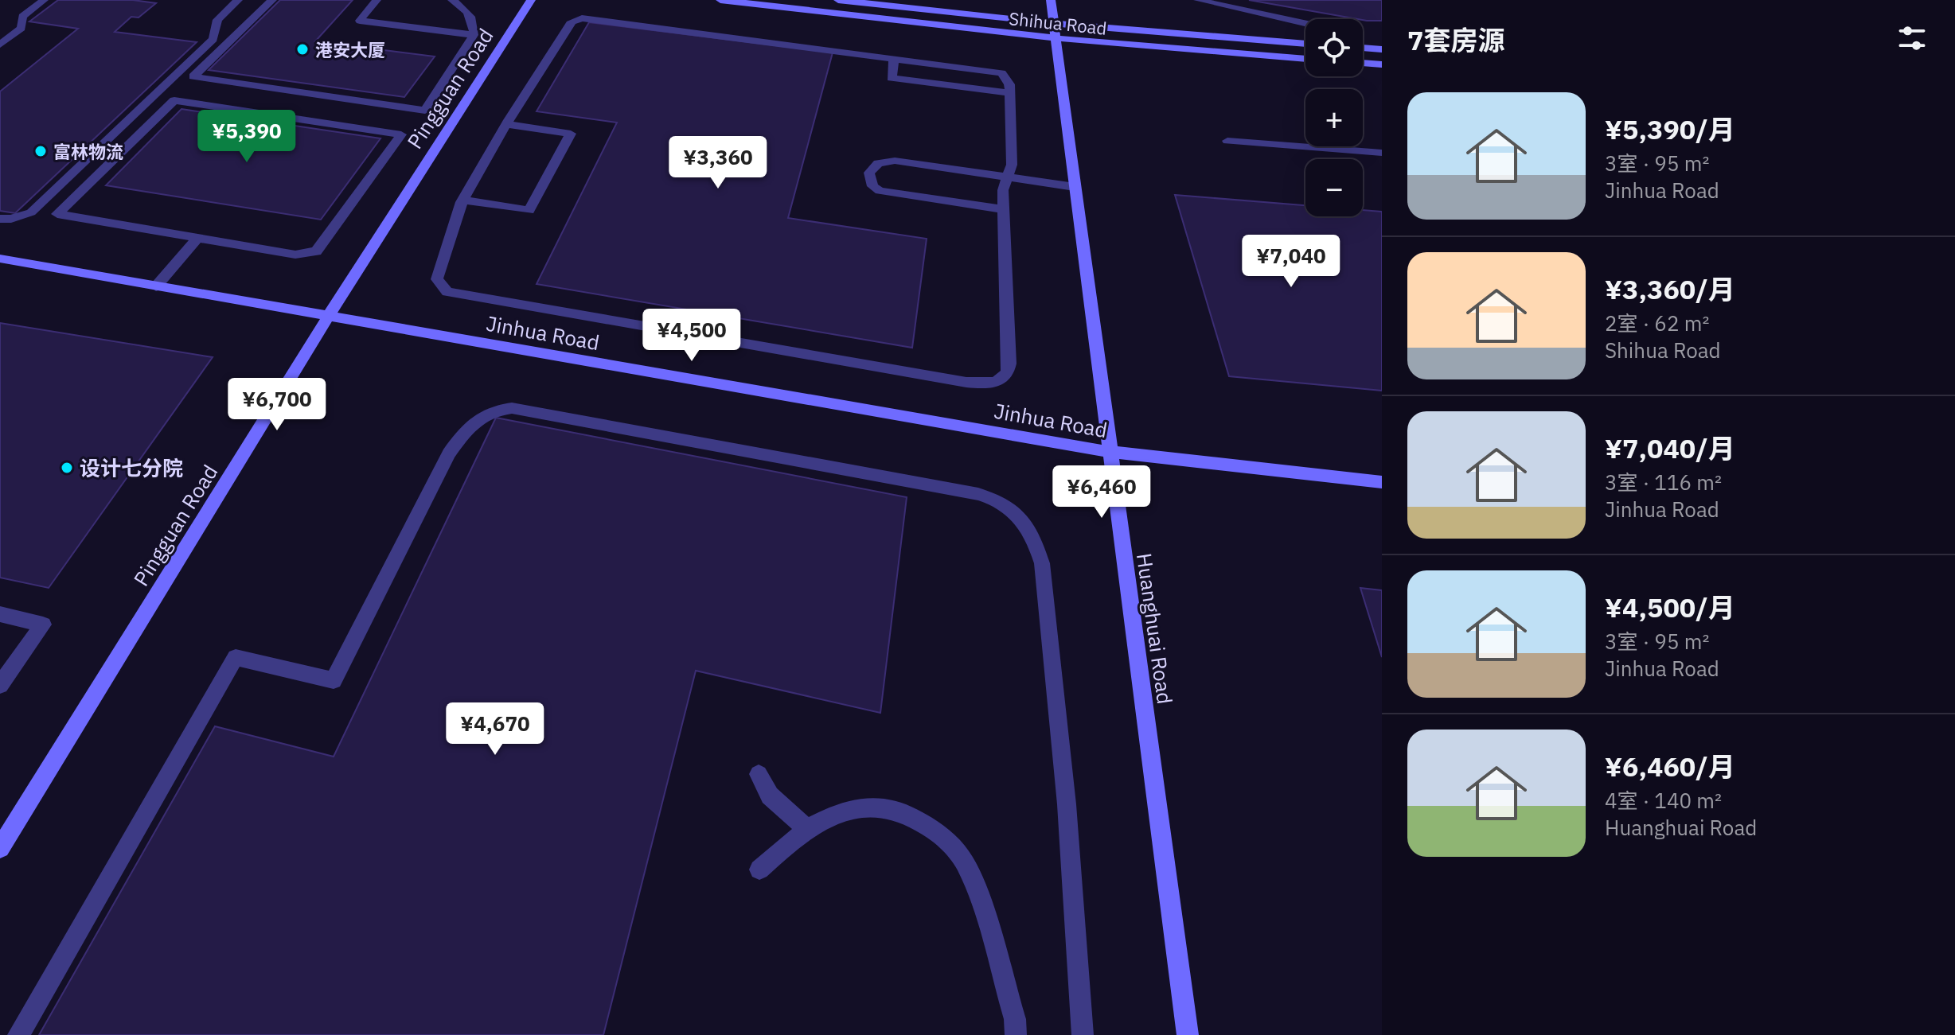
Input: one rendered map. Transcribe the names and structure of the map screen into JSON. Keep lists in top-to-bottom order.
{
  "streets": {
    "street": [
      "Shihua Road",
      "Pingguan Road",
      "Jinhua Road",
      "Huanghuai Road"
    ]
  },
  "crossings": [
    ["Shihua Road", "Huanghuai Road"],
    ["Pingguan Road", "Jinhua Road"],
    ["Jinhua Road", "Huanghuai Road"]
  ],
  "places": ["港安大厦", "富林物流", "设计七分院"],
  "page": {
    "heading": "7套房源",
    "map_buttons": ["+", "−"],
    "list": [
      {
        "name": "¥5,390/月",
        "note": "3室 · 95 m² · Jinhua Road"
      },
      {
        "name": "¥3,360/月",
        "note": "2室 · 62 m² · Shihua Road"
      },
      {
        "name": "¥7,040/月",
        "note": "3室 · 116 m² · Jinhua Road"
      },
      {
        "name": "¥4,500/月",
        "note": "3室 · 95 m² · Jinhua Road"
      },
      {
        "name": "¥6,460/月",
        "note": "4室 · 140 m² · Huanghuai Road"
      }
    ],
    "price": [
      "¥5,390",
      "¥3,360",
      "¥7,040",
      "¥4,500",
      "¥6,700",
      "¥6,460",
      "¥4,670"
    ]
  }
}
